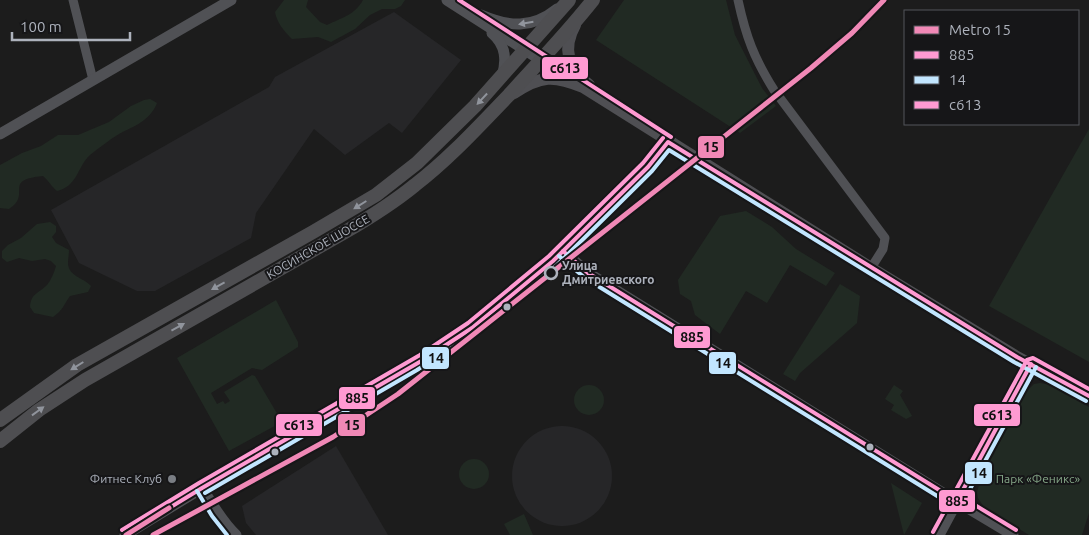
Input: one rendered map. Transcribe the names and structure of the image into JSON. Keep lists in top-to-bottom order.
{
  "streets": {
    "highway": ["КОСИНСКОЕ ШОССЕ"]
  },
  "parks": ["Парк «Феникс»"],
  "places": ["Улица Дмитриевского", "Фитнес Клуб"],
  "lines": [
    "metro line 15",
    "transit line с613",
    "transit line 885",
    "transit line 14"
  ],
  "legend": [
    "Metro 15",
    "885",
    "14",
    "с613"
  ],
  "scale_bar": "100 m"
}
